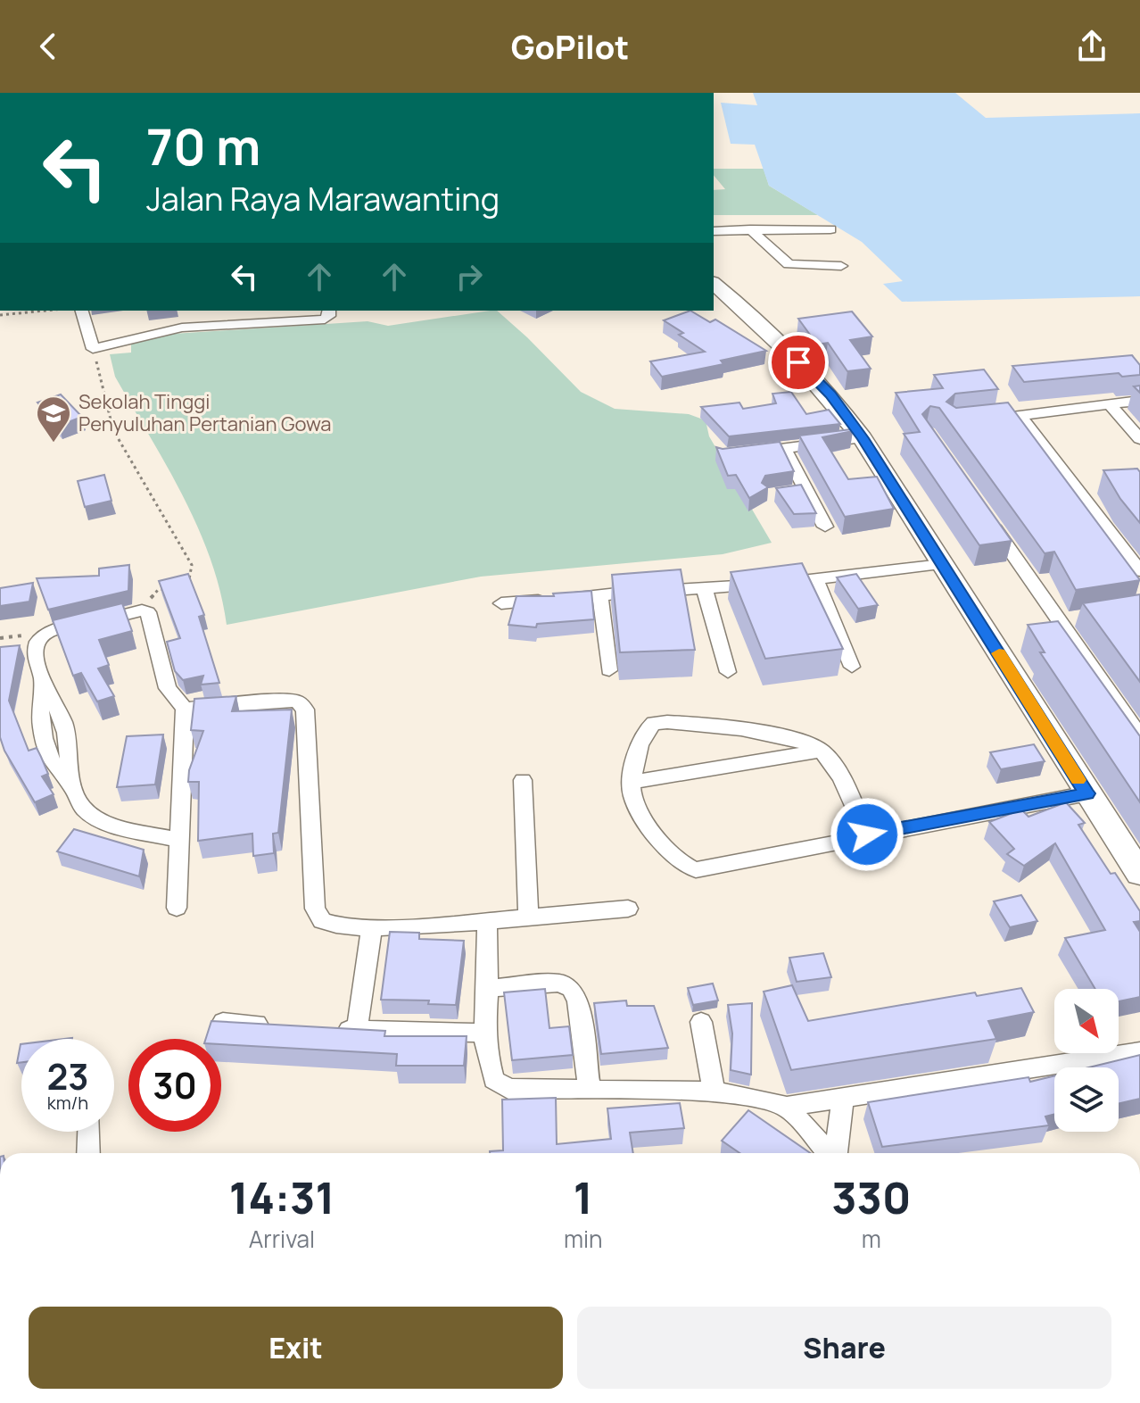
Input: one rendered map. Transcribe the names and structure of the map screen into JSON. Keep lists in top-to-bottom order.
{
  "places": {
    "school or university": ["Sekolah Tinggi Penyuluhan Pertanian Gowa"]
  },
  "north": "bottom right",
  "page": {
    "header": "GoPilot",
    "turn": ["70 m", "Jalan Raya Marawanting"],
    "speed": "23 km/h",
    "limit": "30",
    "eta": [
      "14:31",
      "Arrival",
      "1",
      "min",
      "330",
      "m"
    ],
    "buttons": ["Exit", "Share"]
  }
}
